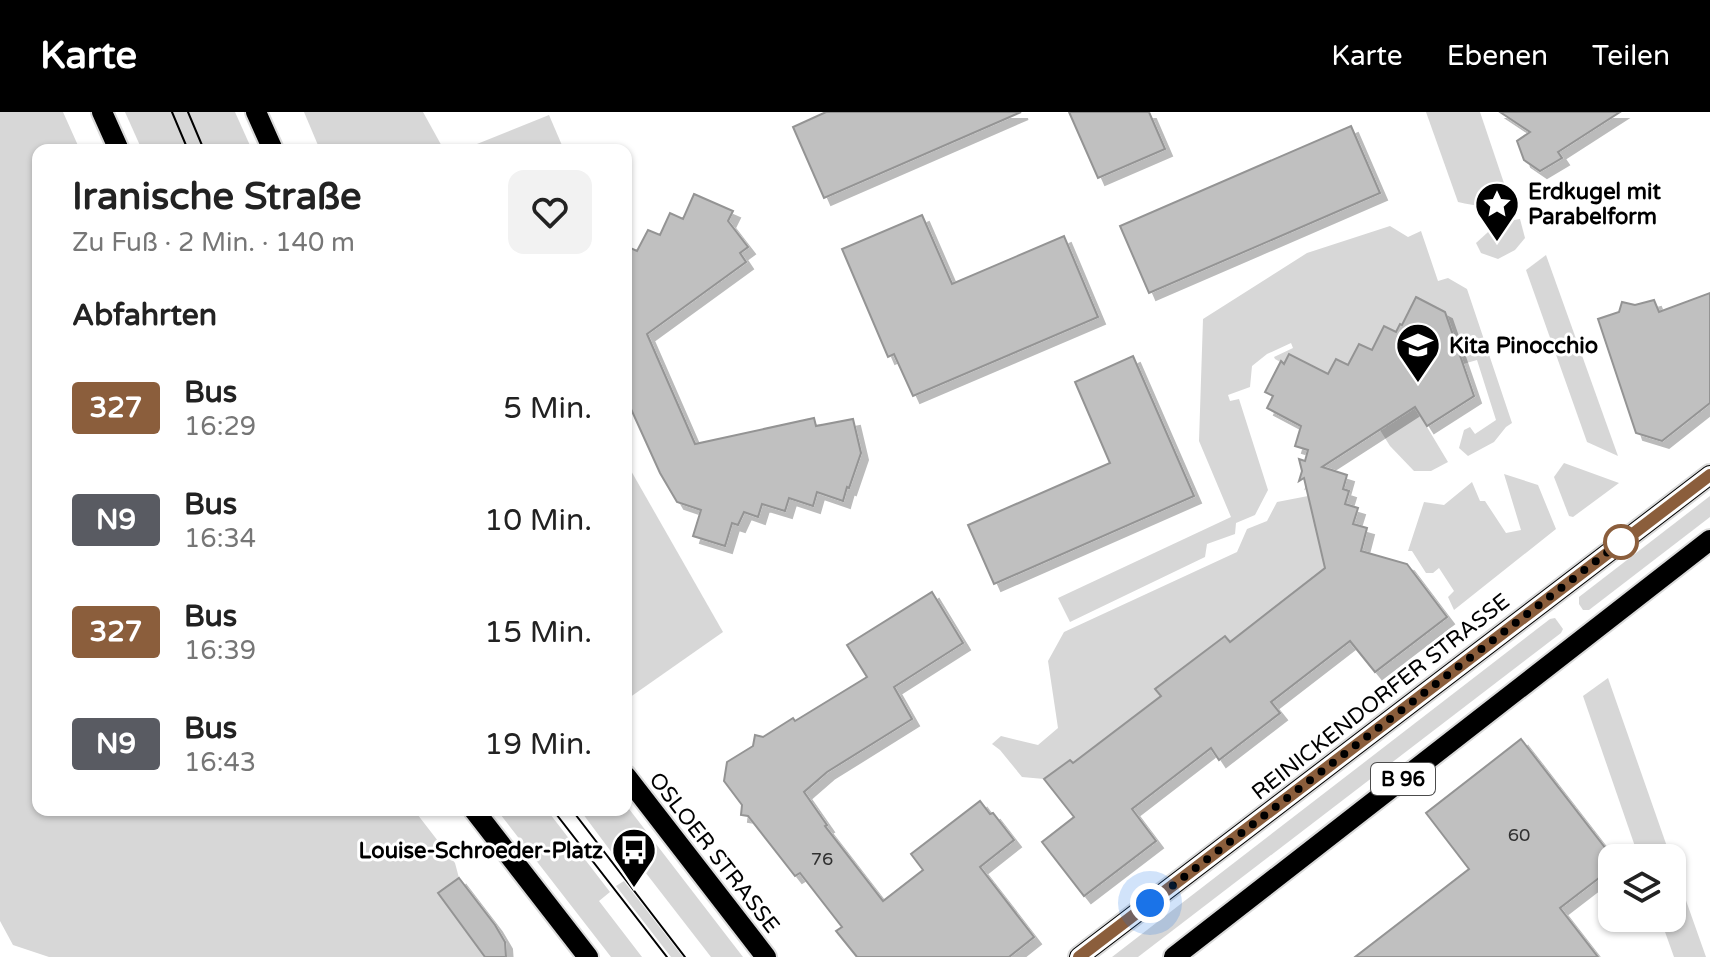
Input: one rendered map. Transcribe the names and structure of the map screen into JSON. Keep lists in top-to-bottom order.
{
  "streets": {
    "main road": ["REINICKENDORFER STRASSE", "B 96", "OSLOER STRASSE"]
  },
  "places": {
    "place": ["Erdkugel mit Parabelform"],
    "school or university": ["Kita Pinocchio"],
    "bus stop": ["Louise-Schroeder-Platz"]
  },
  "lines": ["bus line 327"],
  "house_numbers": ["60", "76"],
  "page": {
    "header": "Karte",
    "nav": ["Karte", "Ebenen", "Teilen"],
    "heading": [
      ["Iranische Straße", "Zu Fuß · 2 Min. · 140 m"],
      "Abfahrten"
    ],
    "list": [
      {
        "mark": "327",
        "name": "Bus",
        "note": "16:29",
        "value": "5 Min."
      },
      {
        "mark": "N9",
        "name": "Bus",
        "note": "16:34",
        "value": "10 Min."
      },
      {
        "mark": "327",
        "name": "Bus",
        "note": "16:39",
        "value": "15 Min."
      },
      {
        "mark": "N9",
        "name": "Bus",
        "note": "16:43",
        "value": "19 Min."
      }
    ]
  }
}
